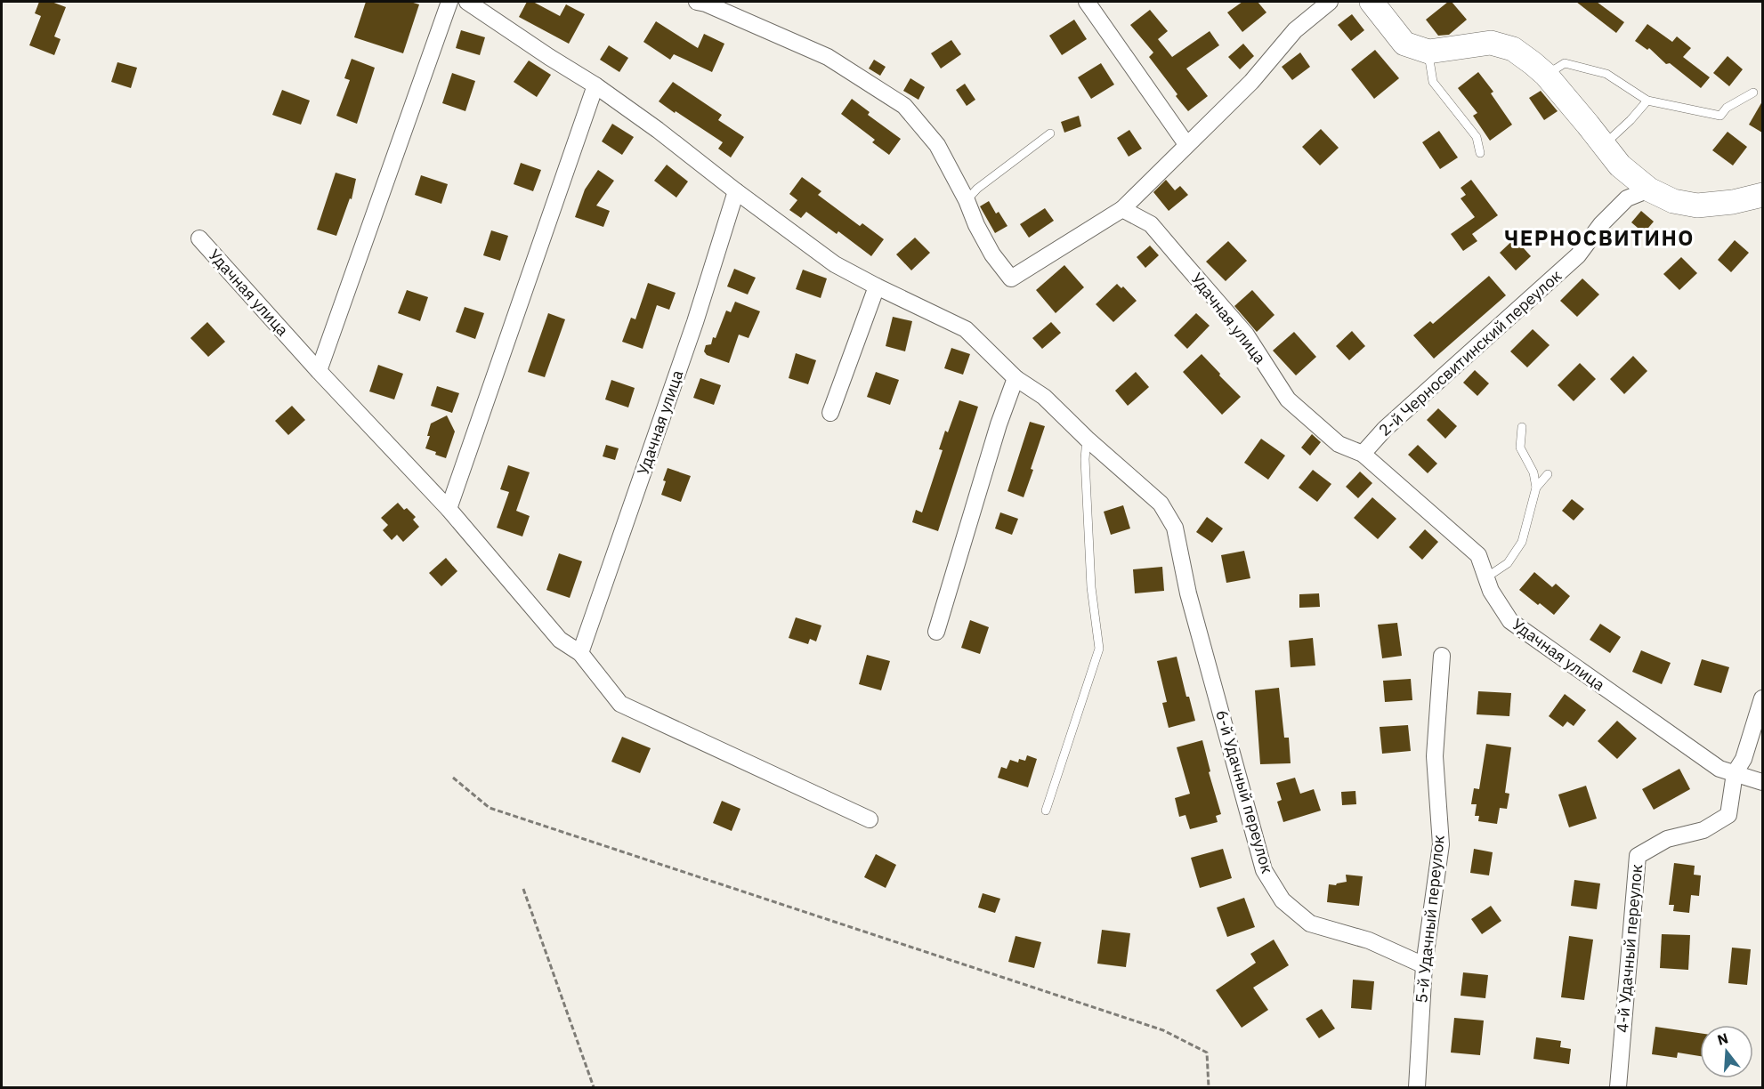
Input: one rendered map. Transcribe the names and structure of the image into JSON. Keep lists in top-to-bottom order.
{
  "streets": {
    "street": [
      "Удачная улица",
      "2-й Черносвитинский переулок",
      "6-й Удачный переулок",
      "5-й Удачный переулок",
      "4-й Удачный переулок"
    ]
  },
  "crossings": [
    ["Удачная улица", "2-й Черносвитинский переулок"],
    ["Удачная улица", "4-й Удачный переулок"],
    ["6-й Удачный переулок", "5-й Удачный переулок"]
  ],
  "districts": ["ЧЕРНОСВИТИНО"],
  "north": "top"
}
